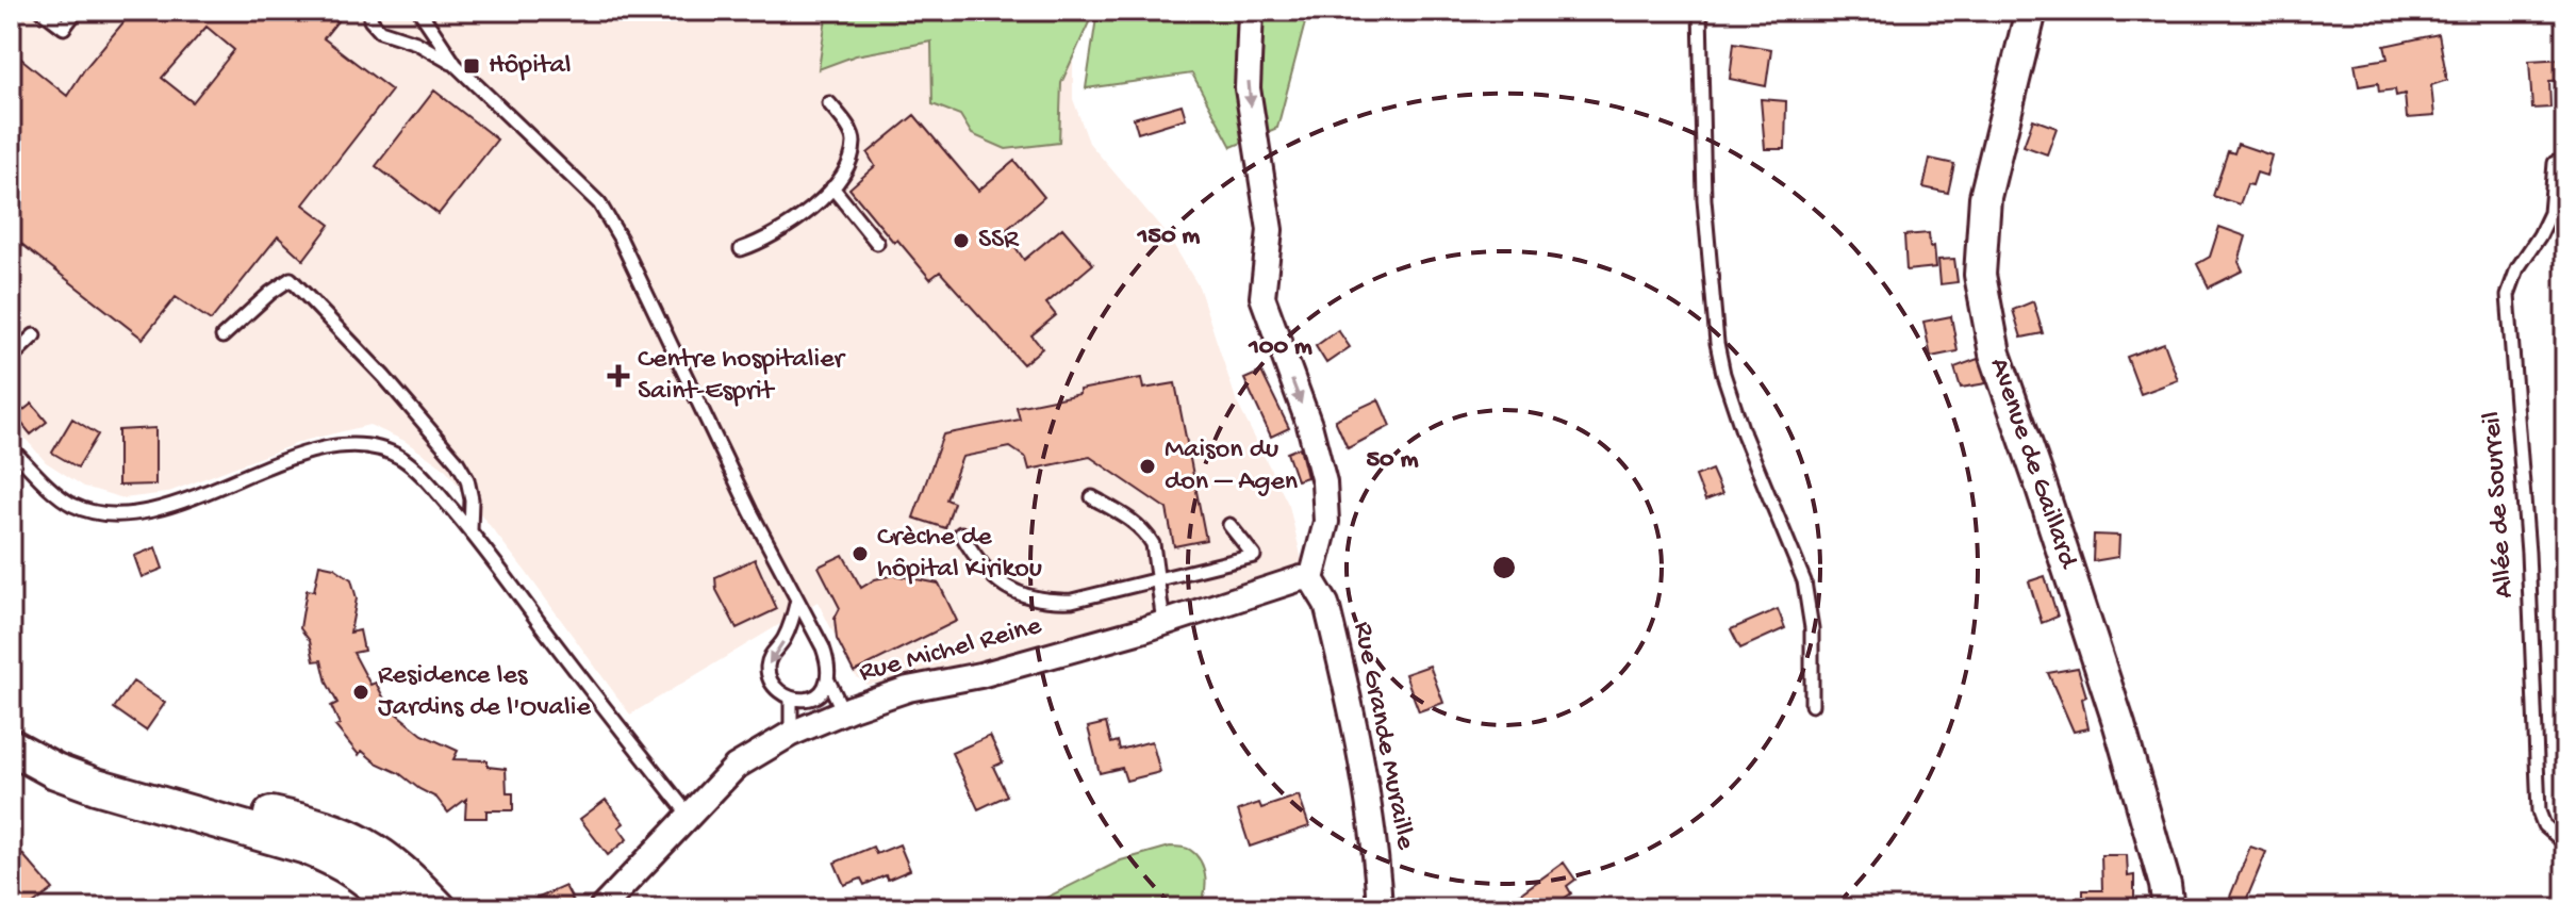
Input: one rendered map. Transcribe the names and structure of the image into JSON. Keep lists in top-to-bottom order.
{
  "streets": {
    "street": ["Avenue de Gaillard", "Rue Michel Reine", "Rue Grande Muraille"],
    "lane": ["Allée de Sourreil"]
  },
  "crossings": [
    ["Rue Michel Reine", "Rue Grande Muraille"]
  ],
  "places": {
    "transit": ["Hôpital"],
    "other": [
      "SSR",
      "Maison du don – Agen",
      "Crèche de hôpital Kirikou",
      "Residence les Jardins de l'Ovalie"
    ],
    "health": ["Centre hospitalier Saint-Esprit"]
  },
  "rings": ["150 m", "100 m", "50 m"]
}
